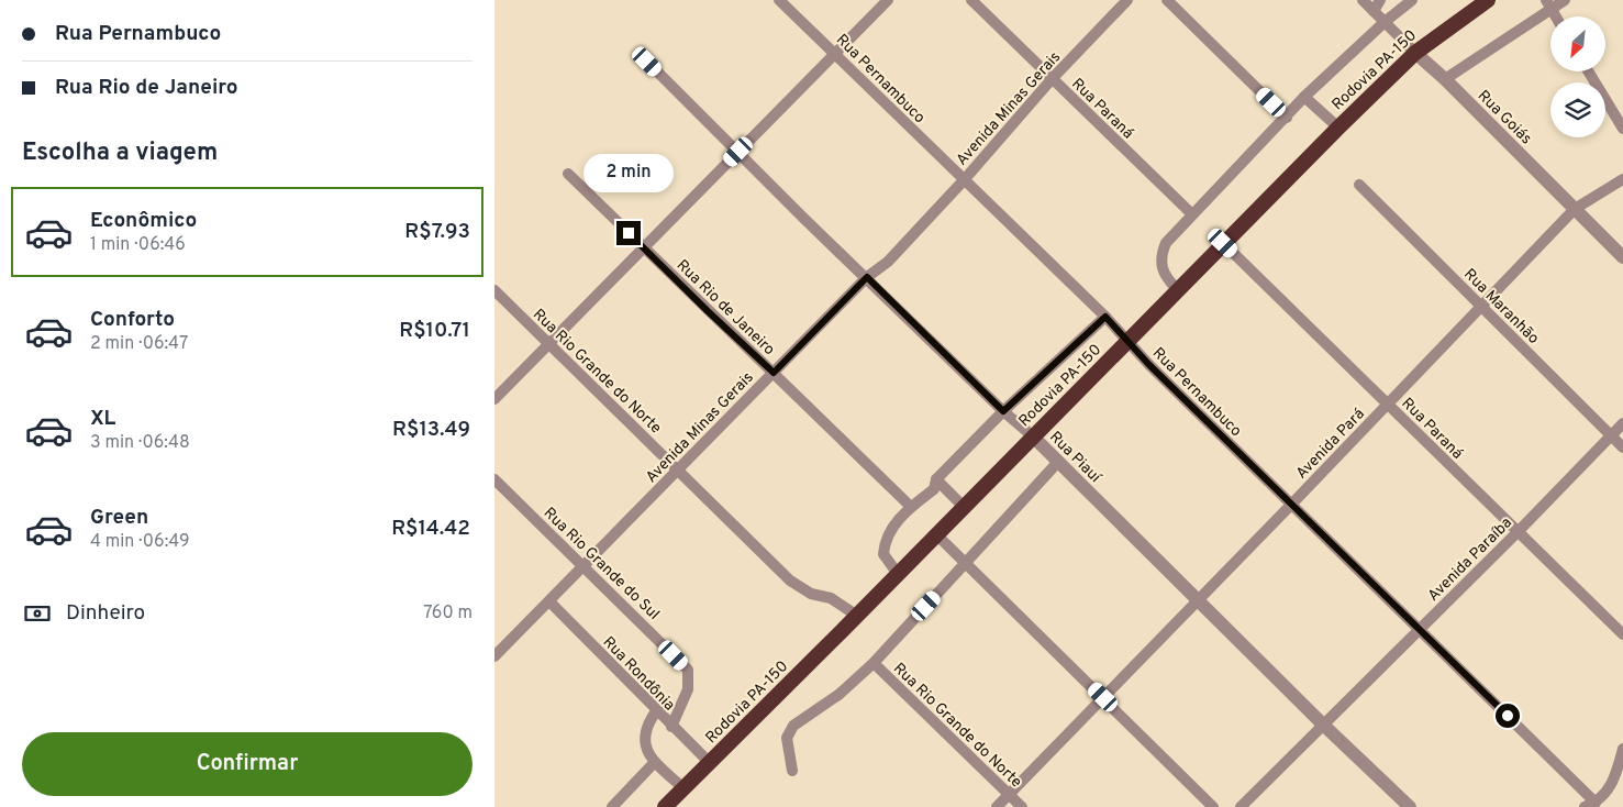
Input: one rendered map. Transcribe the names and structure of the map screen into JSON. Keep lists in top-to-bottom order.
{
  "streets": {
    "highway": ["Rodovia PA-150"],
    "street": [
      "Rua Pernambuco",
      "Avenida Minas Gerais",
      "Rua Paraná",
      "Rua Goiás",
      "Rua Maranhão",
      "Rua Rio de Janeiro",
      "Rua Rio Grande do Norte",
      "Avenida Pará",
      "Rua Piauí",
      "Avenida Paraíba",
      "Rua Rio Grande do Sul",
      "Rua Rondônia"
    ]
  },
  "crossings": [
    ["Rodovia PA-150", "Rua Pernambuco"],
    ["Rodovia PA-150", "Rua Paraná"],
    ["Rodovia PA-150", "Rua Goiás"],
    ["Rodovia PA-150", "Rua Rio Grande do Norte"],
    ["Rodovia PA-150", "Rua Piauí"],
    ["Rodovia PA-150", "Rua Rondônia"],
    ["Rua Pernambuco", "Avenida Minas Gerais"],
    ["Rua Pernambuco", "Avenida Pará"],
    ["Rua Pernambuco", "Avenida Paraíba"],
    ["Avenida Minas Gerais", "Rua Paraná"],
    ["Avenida Minas Gerais", "Rua Rio de Janeiro"],
    ["Avenida Minas Gerais", "Rua Rio Grande do Norte"],
    ["Avenida Minas Gerais", "Rua Piauí"],
    ["Avenida Minas Gerais", "Rua Rio Grande do Sul"],
    ["Avenida Minas Gerais", "Rua Rondônia"],
    ["Rua Paraná", "Avenida Pará"],
    ["Rua Paraná", "Avenida Paraíba"],
    ["Rua Goiás", "Avenida Pará"],
    ["Rua Maranhão", "Avenida Pará"],
    ["Rua Maranhão", "Avenida Paraíba"],
    ["Rua Rio Grande do Norte", "Avenida Pará"],
    ["Avenida Pará", "Rua Piauí"],
    ["Rua Piauí", "Avenida Paraíba"],
    ["Rua Rio Grande do Sul", "Rua Rondônia"]
  ],
  "north": "bottom left",
  "page": {
    "banner": ["Rua Pernambuco", "Rua Rio de Janeiro"],
    "heading": "Escolha a viagem",
    "bubble": "2 min",
    "list": [
      {
        "name": "Econômico",
        "note": "1 min · 06:46",
        "value": "R$7.93"
      },
      {
        "name": "Conforto",
        "note": "2 min · 06:47",
        "value": "R$10.71"
      },
      {
        "name": "XL",
        "note": "3 min · 06:48",
        "value": "R$13.49"
      },
      {
        "name": "Green",
        "note": "4 min · 06:49",
        "value": "R$14.42"
      }
    ],
    "pay": ["Dinheiro", "760 m"],
    "buttons": "Confirmar"
  }
}
